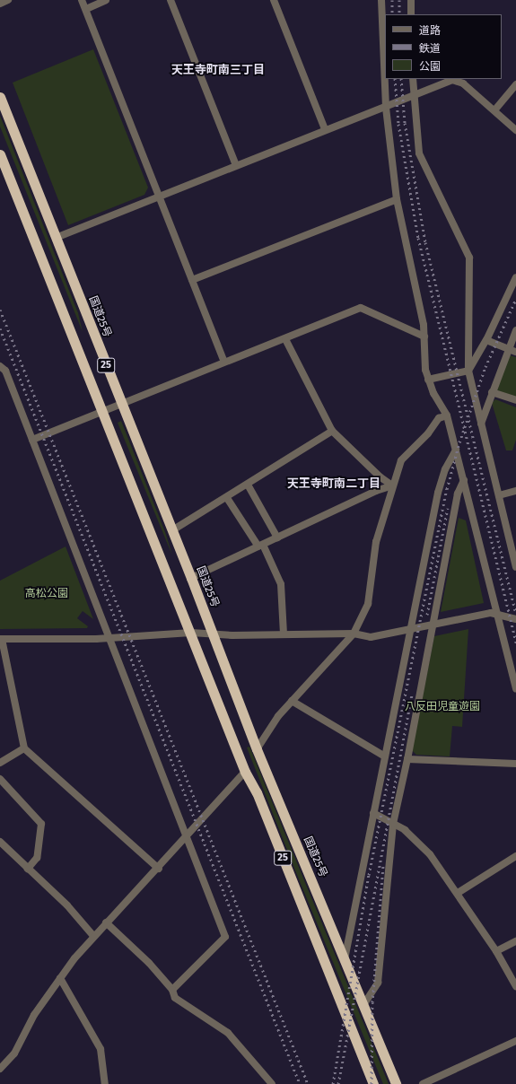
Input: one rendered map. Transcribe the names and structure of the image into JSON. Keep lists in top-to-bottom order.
{
  "streets": {
    "highway": ["国道25号", "25"]
  },
  "districts": ["天王寺町南三丁目", "天王寺町南二丁目"],
  "parks": ["高松公園", "八反田児童遊園"],
  "legend": ["道路", "鉄道", "公園"]
}
